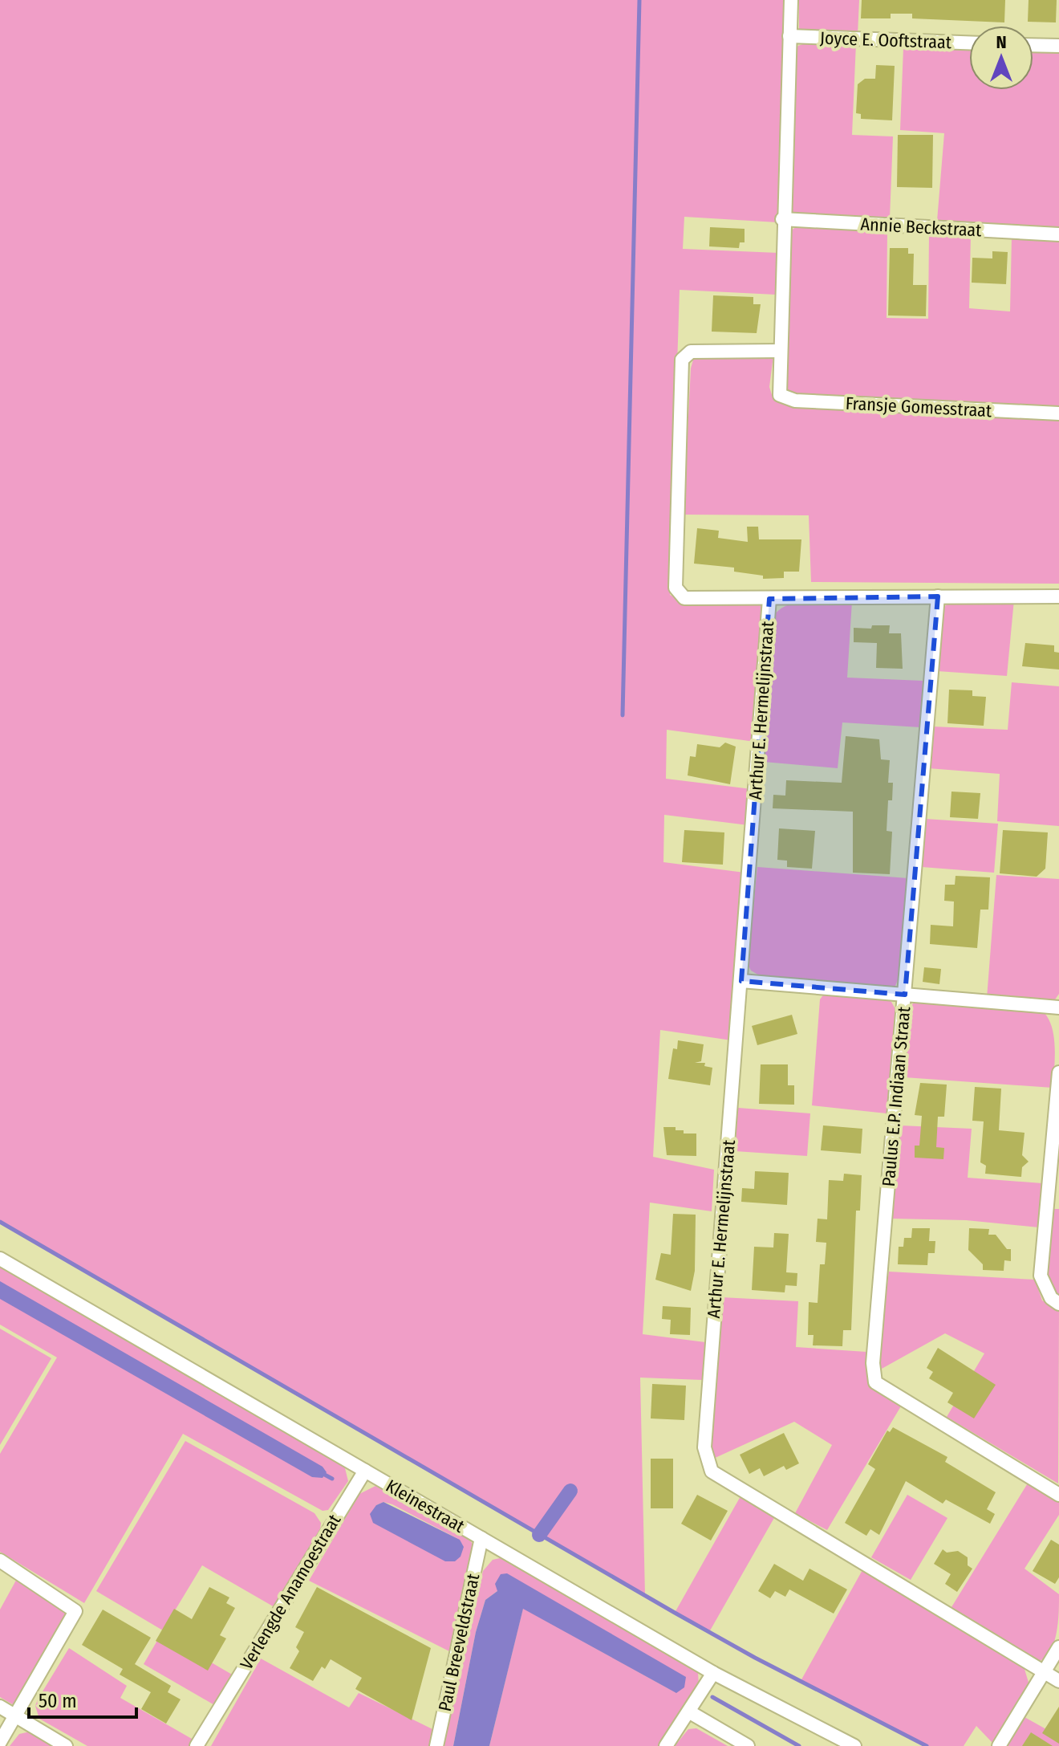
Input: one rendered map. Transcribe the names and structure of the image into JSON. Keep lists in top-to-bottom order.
{
  "streets": {
    "street": [
      "Joyce E. Ooftstraat",
      "Annie Beckstraat",
      "Fransje Gomesstraat",
      "Arthur E. Hermelijnstraat",
      "Paulus E.P. Indiaan Straat",
      "Kleinestraat",
      "Verlengde Anamoestraat",
      "Paul Breeveldstraat"
    ]
  },
  "crossings": [
    ["Kleinestraat", "Verlengde Anamoestraat"],
    ["Kleinestraat", "Paul Breeveldstraat"]
  ],
  "scale_bar": "50 m",
  "north": "top"
}
